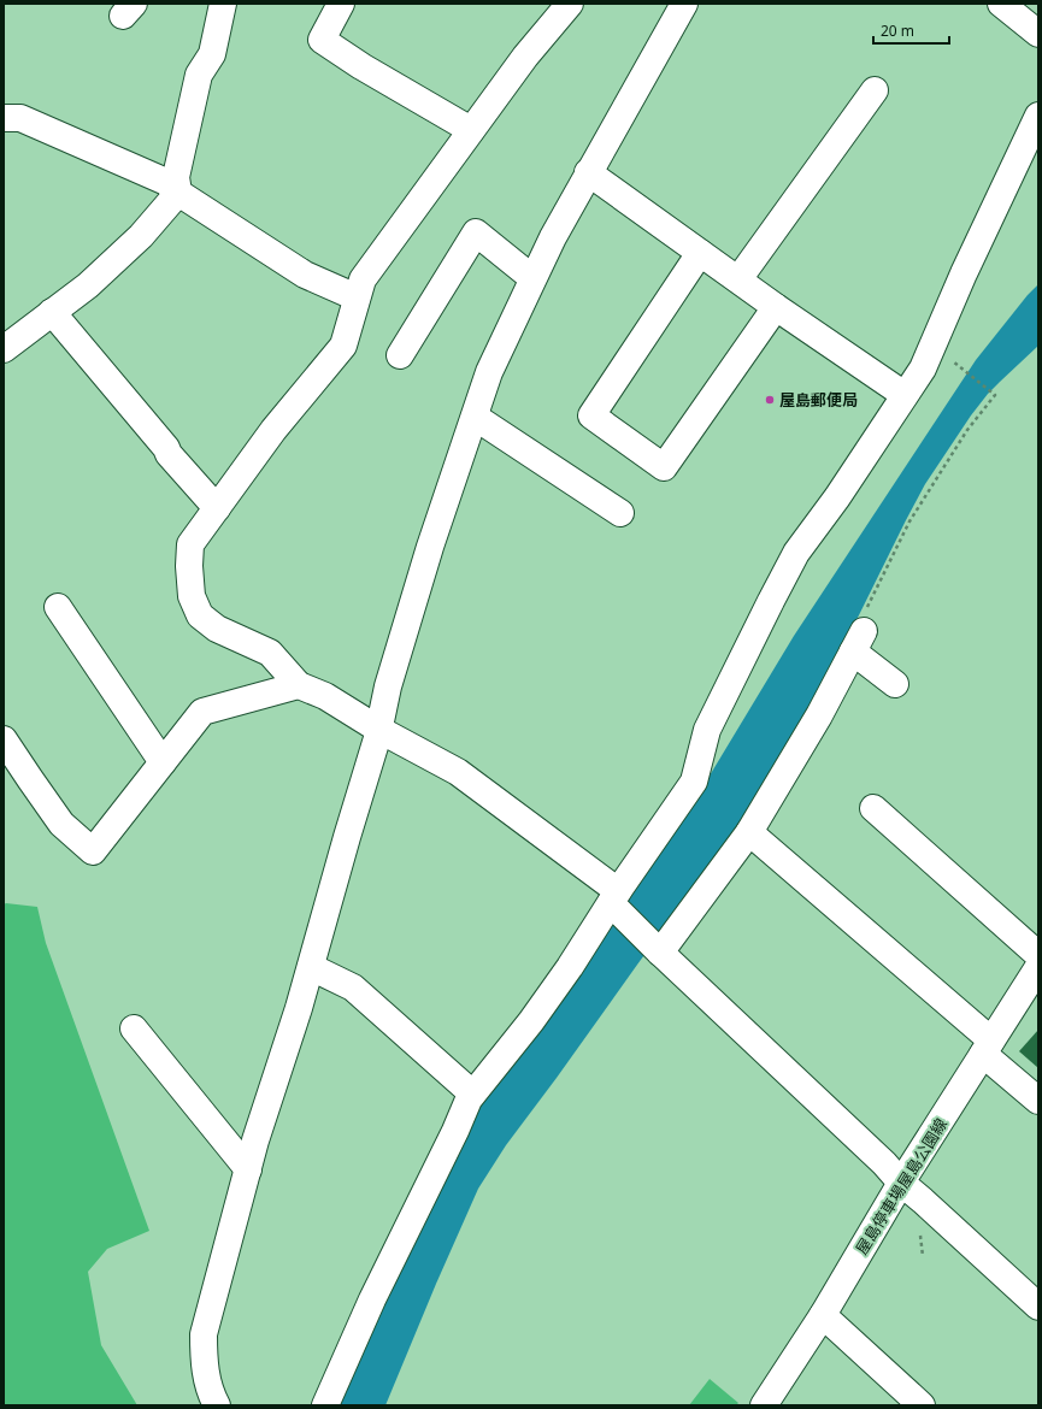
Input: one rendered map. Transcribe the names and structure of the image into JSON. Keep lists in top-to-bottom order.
{
  "streets": {
    "street": ["屋島停車場屋島公園線"]
  },
  "places": ["屋島郵便局"],
  "scale_bar": "20 m"
}
